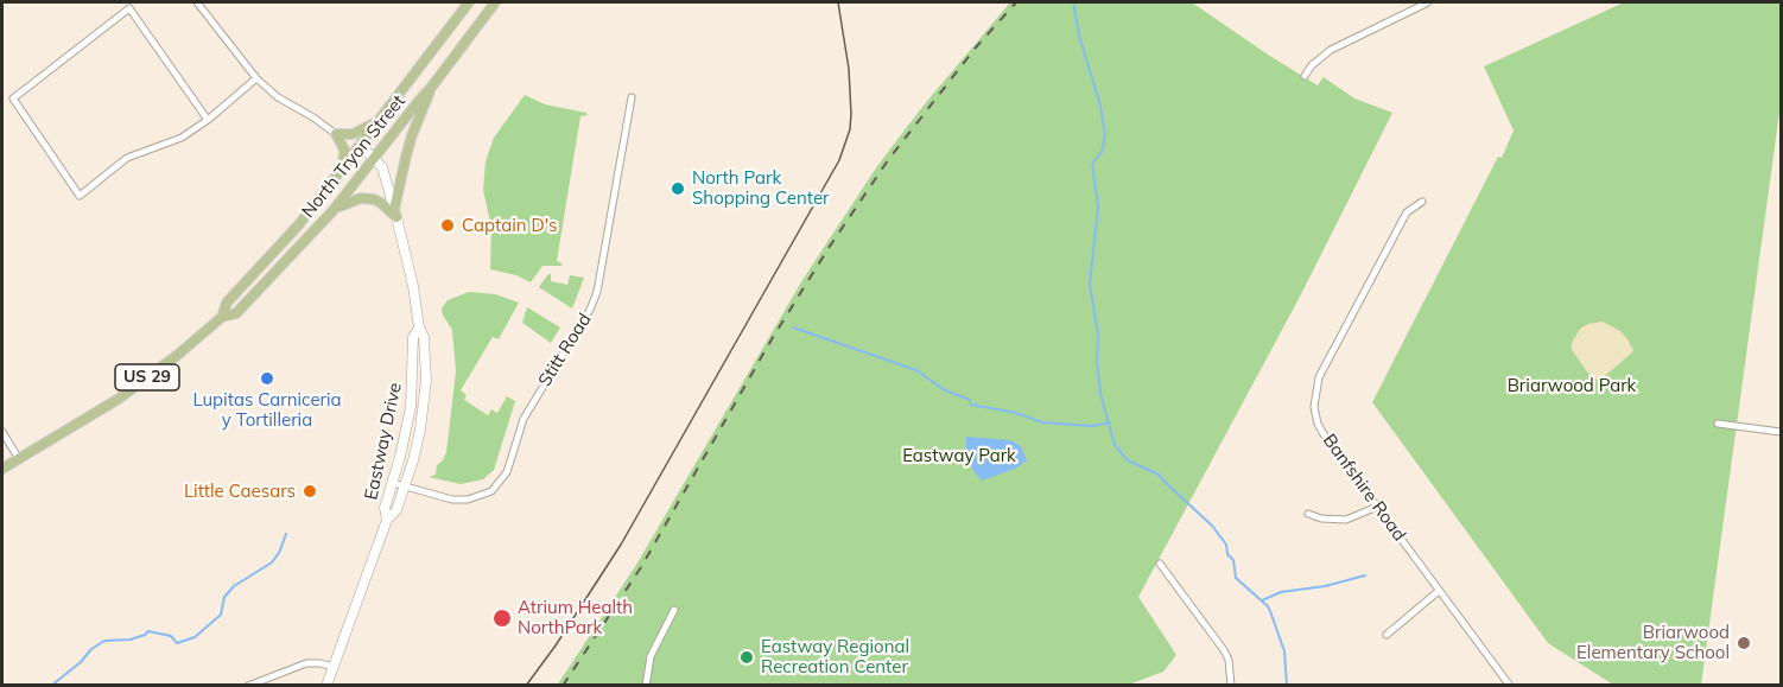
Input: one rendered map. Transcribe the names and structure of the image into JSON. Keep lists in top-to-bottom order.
{
  "streets": {
    "main road": ["North Tryon Street", "US 29", "Eastway Drive"],
    "street": ["Stitt Road", "Banfshire Road"]
  },
  "crossings": [
    ["North Tryon Street", "Eastway Drive"],
    ["Stitt Road", "Eastway Drive"]
  ],
  "parks": ["Briarwood Park", "Eastway Park"],
  "places": [
    "North Park Shopping Center",
    "Captain D's",
    "Lupitas Carniceria y Tortilleria",
    "Little Caesars",
    "Atrium Health NorthPark",
    "Briarwood Elementary School",
    "Eastway Regional Recreation Center"
  ]
}
